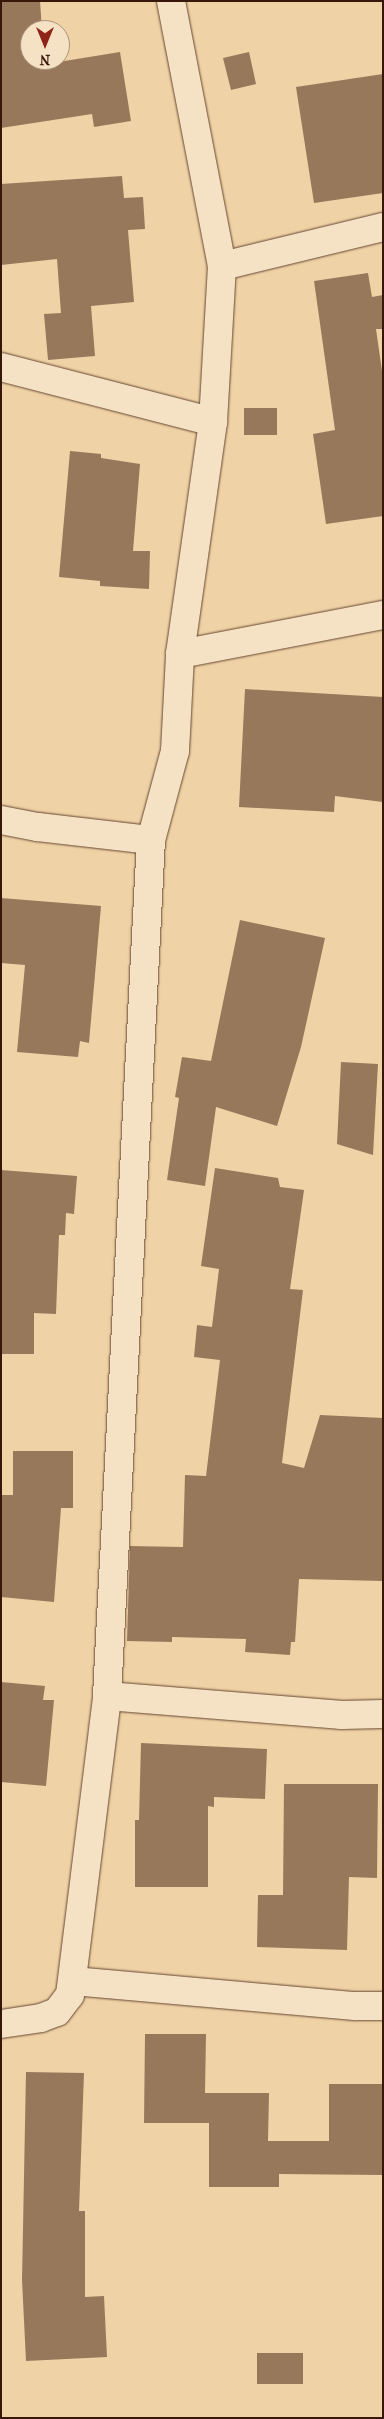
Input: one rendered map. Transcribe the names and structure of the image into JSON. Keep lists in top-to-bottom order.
{
  "north": "bottom"
}
